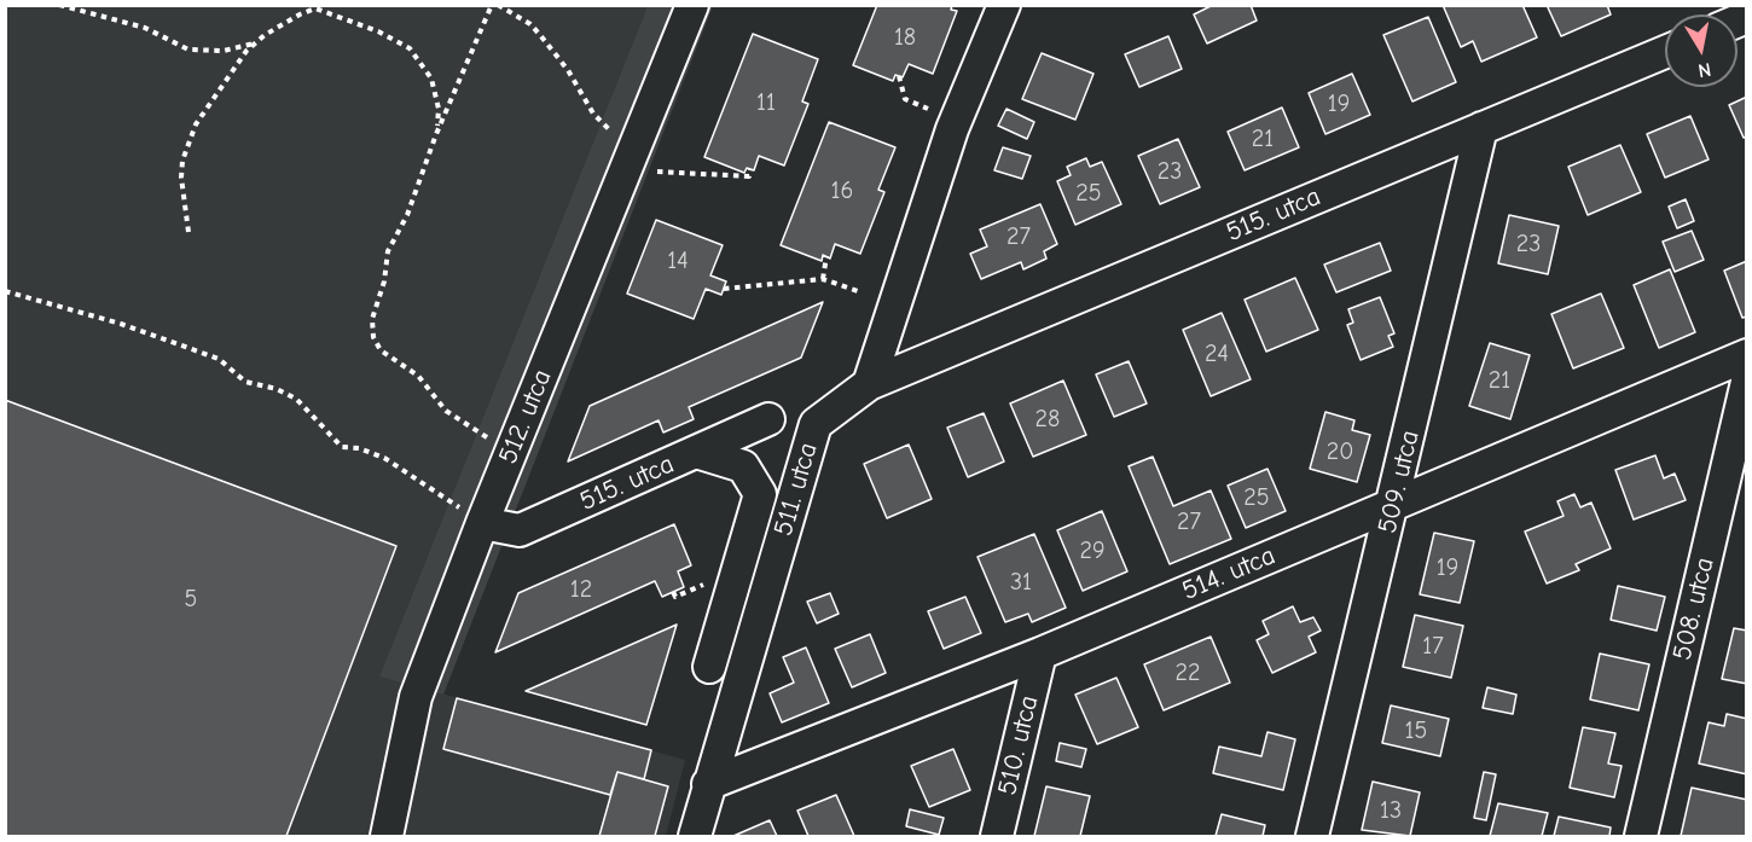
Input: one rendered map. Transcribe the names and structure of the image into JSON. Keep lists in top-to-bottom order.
{
  "streets": {
    "street": [
      "515. utca",
      "512. utca",
      "509. utca",
      "511. utca",
      "514. utca",
      "508. utca",
      "510. utca"
    ]
  },
  "crossings": [
    ["515. utca", "512. utca"],
    ["515. utca", "509. utca"],
    ["515. utca", "511. utca"],
    ["509. utca", "514. utca"],
    ["511. utca", "514. utca"],
    ["514. utca", "510. utca"]
  ],
  "house_numbers": [
    "18",
    "11",
    "19",
    "21",
    "23",
    "16",
    "25",
    "27",
    "23",
    "14",
    "24",
    "21",
    "28",
    "20",
    "25",
    "27",
    "29",
    "19",
    "31",
    "12",
    "5",
    "17",
    "22",
    "15",
    "13"
  ],
  "north": "bottom"
}
